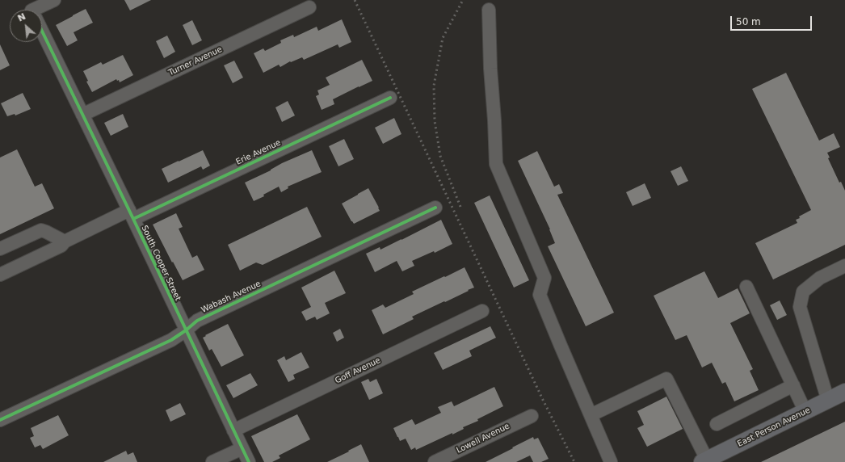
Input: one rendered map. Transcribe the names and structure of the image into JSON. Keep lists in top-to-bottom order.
{
  "streets": {
    "main road": ["East Person Avenue"],
    "street": [
      "Turner Avenue",
      "Erie Avenue",
      "South Cooper Street",
      "Wabash Avenue",
      "Goff Avenue",
      "Lowell Avenue"
    ]
  },
  "crossings": [
    ["Turner Avenue", "South Cooper Street"],
    ["Erie Avenue", "South Cooper Street"],
    ["South Cooper Street", "Wabash Avenue"],
    ["South Cooper Street", "Goff Avenue"]
  ],
  "scale_bar": "50 m",
  "north": "top left"
}
